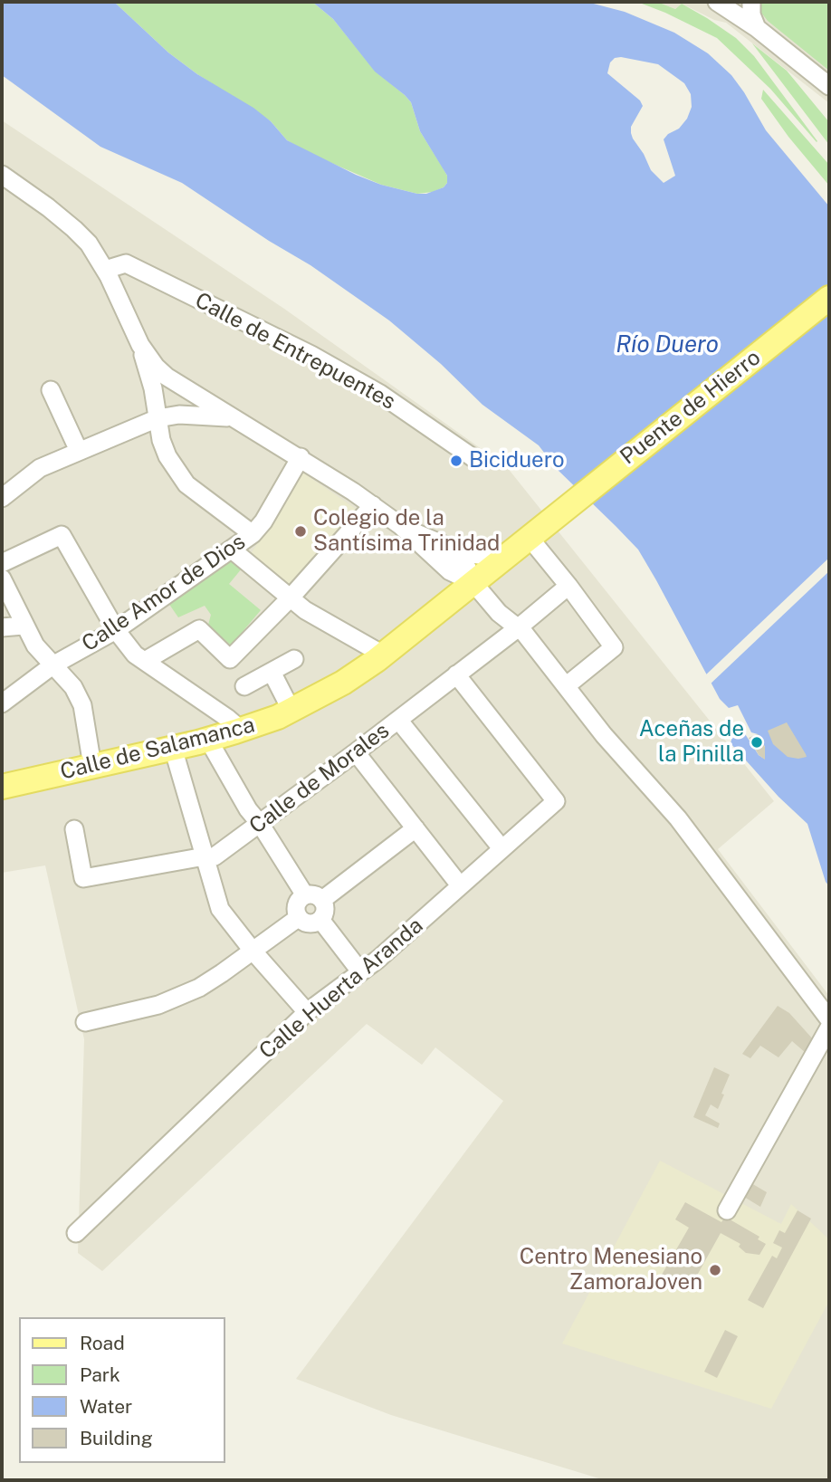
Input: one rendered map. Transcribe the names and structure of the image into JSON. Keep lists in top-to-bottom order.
{
  "streets": {
    "main road": ["Puente de Hierro", "Calle de Salamanca"],
    "street": [
      "Calle de Entrepuentes",
      "Calle Amor de Dios",
      "Calle de Morales",
      "Calle Huerta Aranda"
    ]
  },
  "crossings": [
    ["Puente de Hierro", "Calle de Salamanca"],
    ["Calle de Morales", "Calle Huerta Aranda"]
  ],
  "water": ["Río Duero"],
  "places": [
    "Biciduero",
    "Colegio de la Santísima Trinidad",
    "Aceñas de la Pinilla",
    "Centro Menesiano ZamoraJoven"
  ],
  "legend": [
    "Road",
    "Park",
    "Water",
    "Building"
  ]
}
